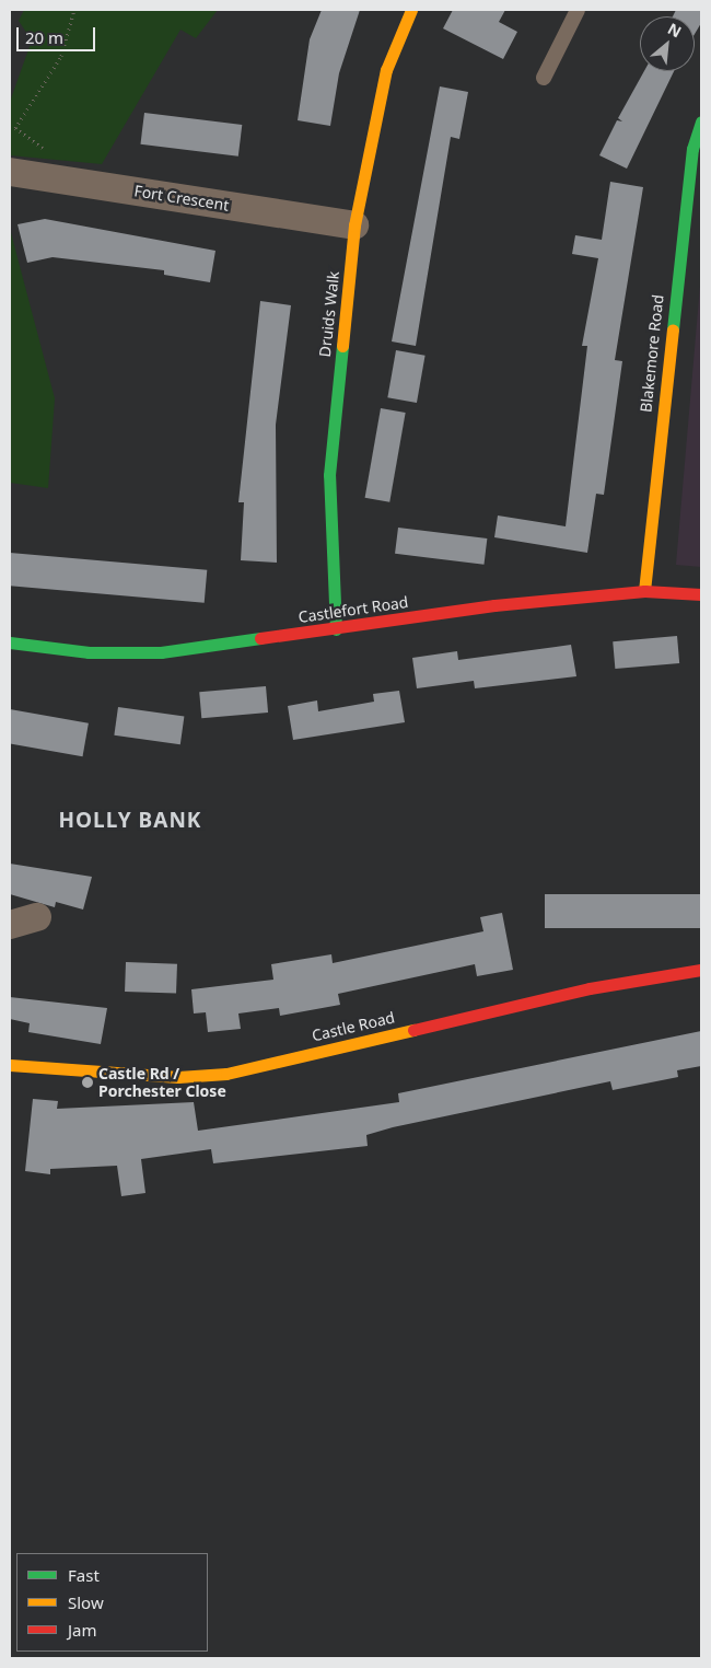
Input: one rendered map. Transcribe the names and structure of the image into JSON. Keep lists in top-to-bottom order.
{
  "streets": {
    "street": [
      "Fort Crescent",
      "Druids Walk",
      "Blakemore Road",
      "Castlefort Road",
      "Castle Road"
    ]
  },
  "crossings": [
    ["Fort Crescent", "Druids Walk"],
    ["Druids Walk", "Castlefort Road"],
    ["Blakemore Road", "Castlefort Road"]
  ],
  "districts": ["HOLLY BANK"],
  "places": ["Castle Rd / Porchester Close"],
  "legend": ["Fast", "Slow", "Jam"],
  "scale_bar": "20 m",
  "north": "top right"
}
